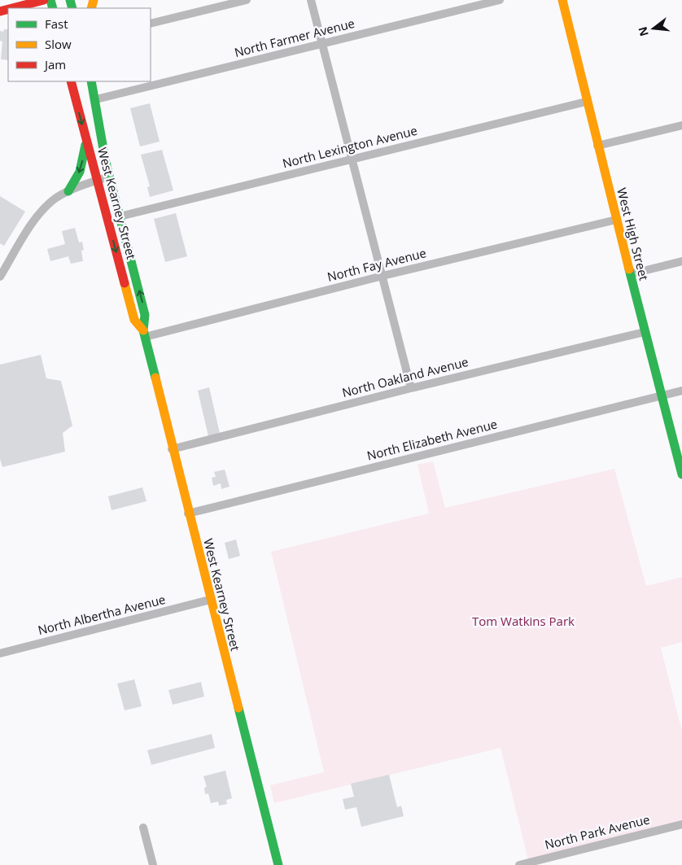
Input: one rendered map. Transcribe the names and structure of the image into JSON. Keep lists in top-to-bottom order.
{
  "streets": {
    "main road": ["West Kearney Street", "West High Street"],
    "street": [
      "North Farmer Avenue",
      "North Lexington Avenue",
      "North Fay Avenue",
      "North Oakland Avenue",
      "North Elizabeth Avenue",
      "North Albertha Avenue",
      "North Park Avenue"
    ]
  },
  "crossings": [
    ["North Farmer Avenue", "West Kearney Street"],
    ["North Lexington Avenue", "West Kearney Street"],
    ["North Lexington Avenue", "West High Street"],
    ["West Kearney Street", "North Fay Avenue"],
    ["West Kearney Street", "North Oakland Avenue"],
    ["West Kearney Street", "North Elizabeth Avenue"],
    ["West Kearney Street", "North Albertha Avenue"],
    ["West High Street", "North Fay Avenue"],
    ["West High Street", "North Oakland Avenue"],
    ["West High Street", "North Elizabeth Avenue"]
  ],
  "parks": ["Tom Watkins Park"],
  "legend": ["Fast", "Slow", "Jam"],
  "north": "left"
}
